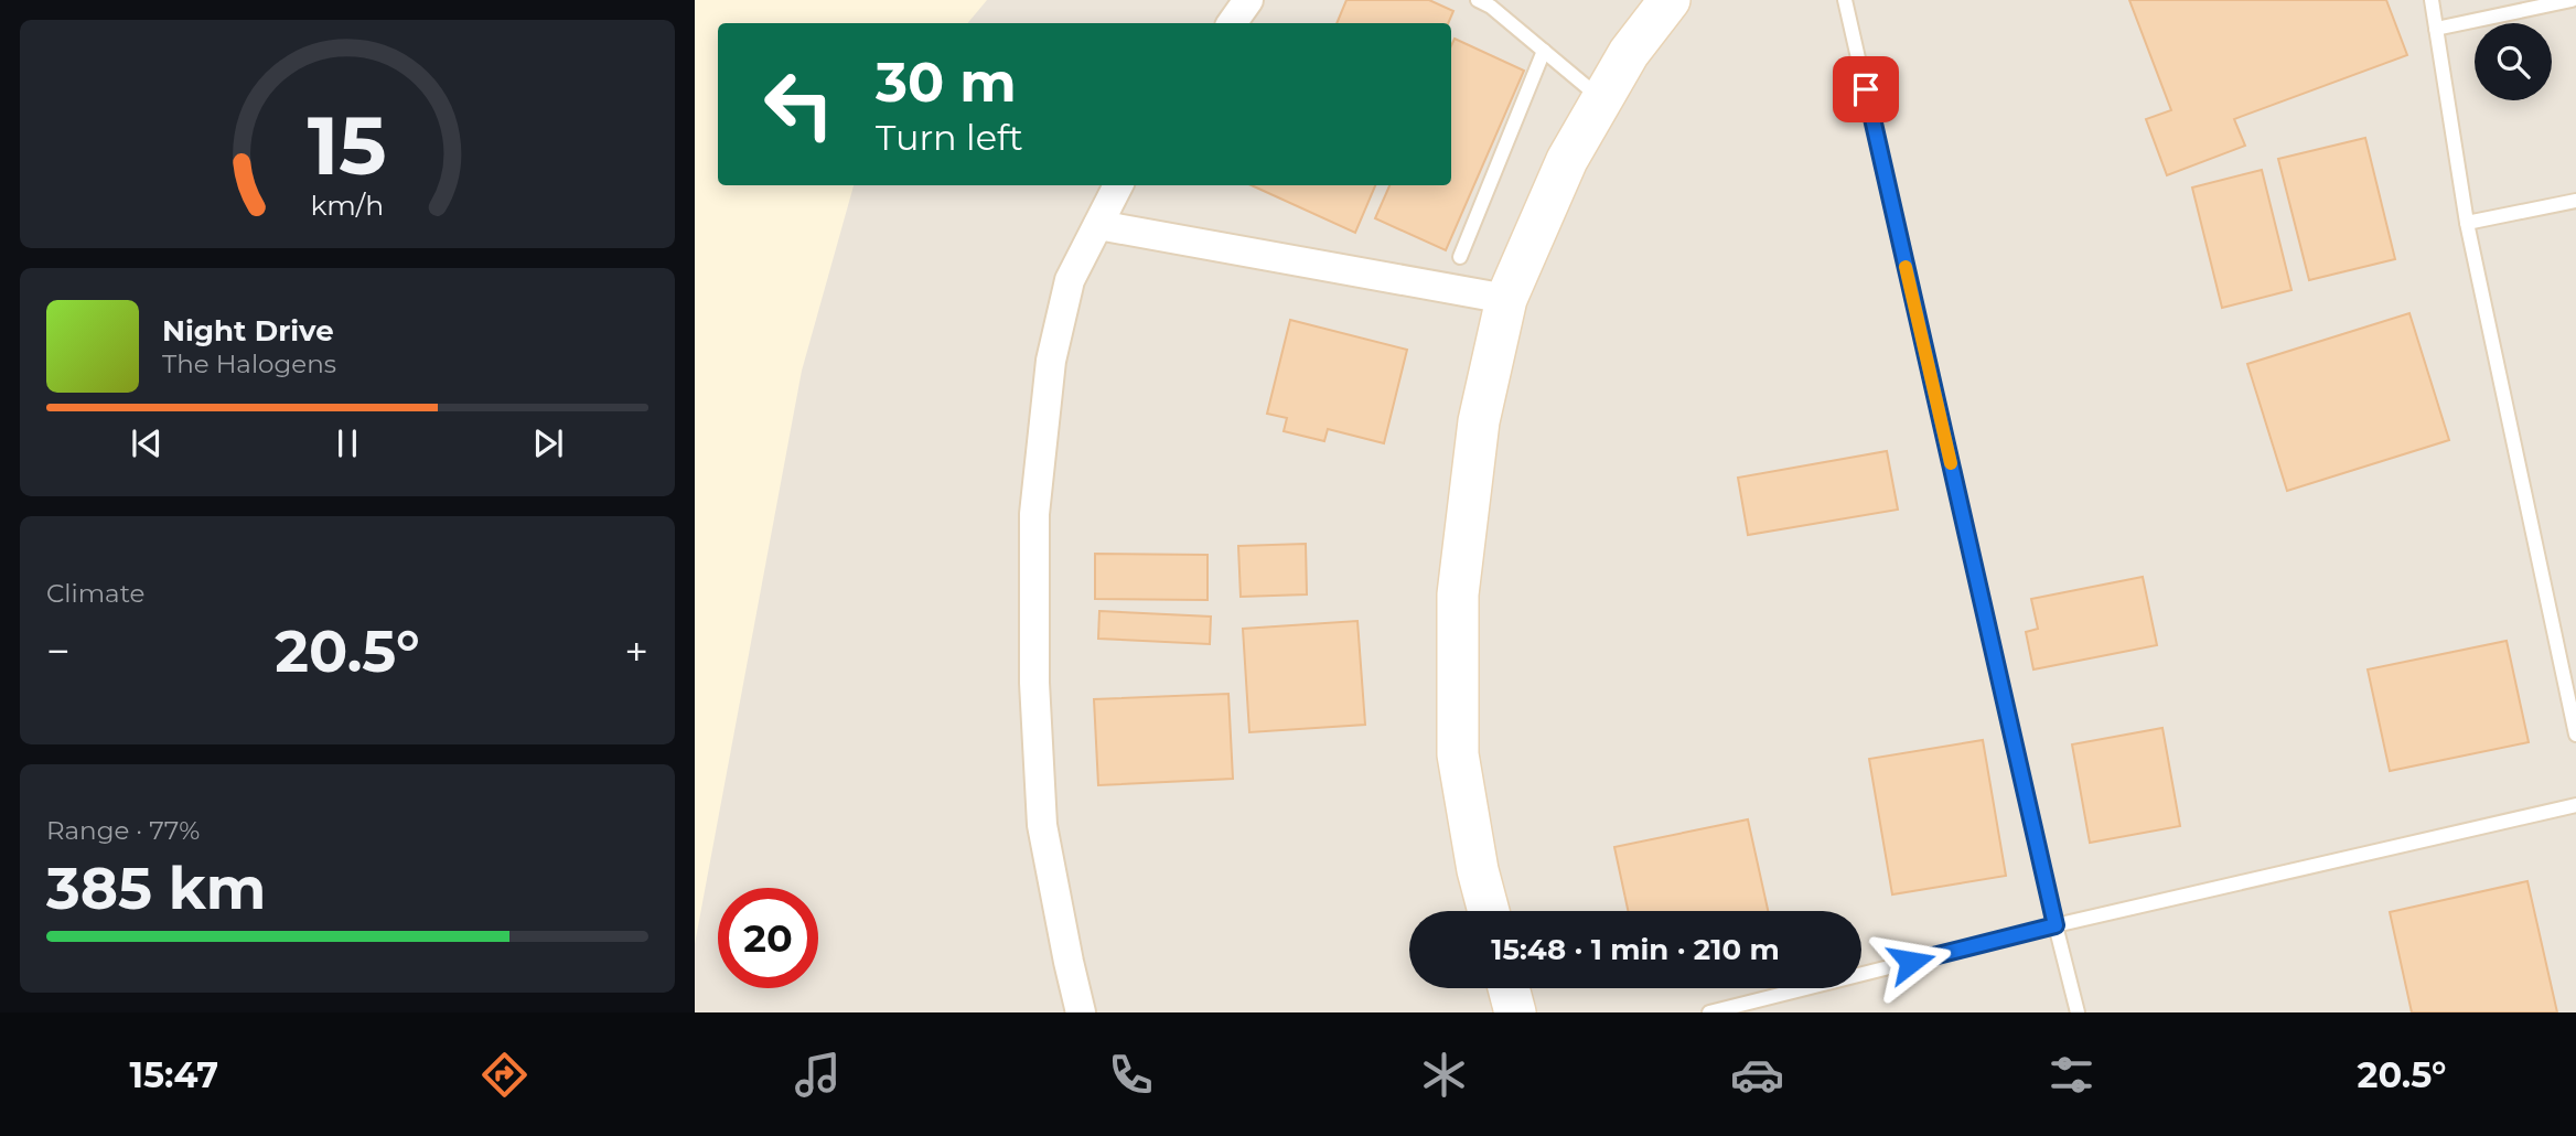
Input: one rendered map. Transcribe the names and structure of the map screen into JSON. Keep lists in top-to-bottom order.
{
  "page": {
    "turn": ["30 m", "Turn left"],
    "song": ["Night Drive", "The Halogens"],
    "tile": [
      "Climate",
      ["Range · 77%", "385 km"]
    ],
    "heat": ["−", "20.5°", "+"],
    "limit": "20",
    "trip": "15:48 · 1 min · 210 m",
    "tabs": ["15:47", "20.5°"],
    "gauge": ["15", "km/h"]
  }
}
